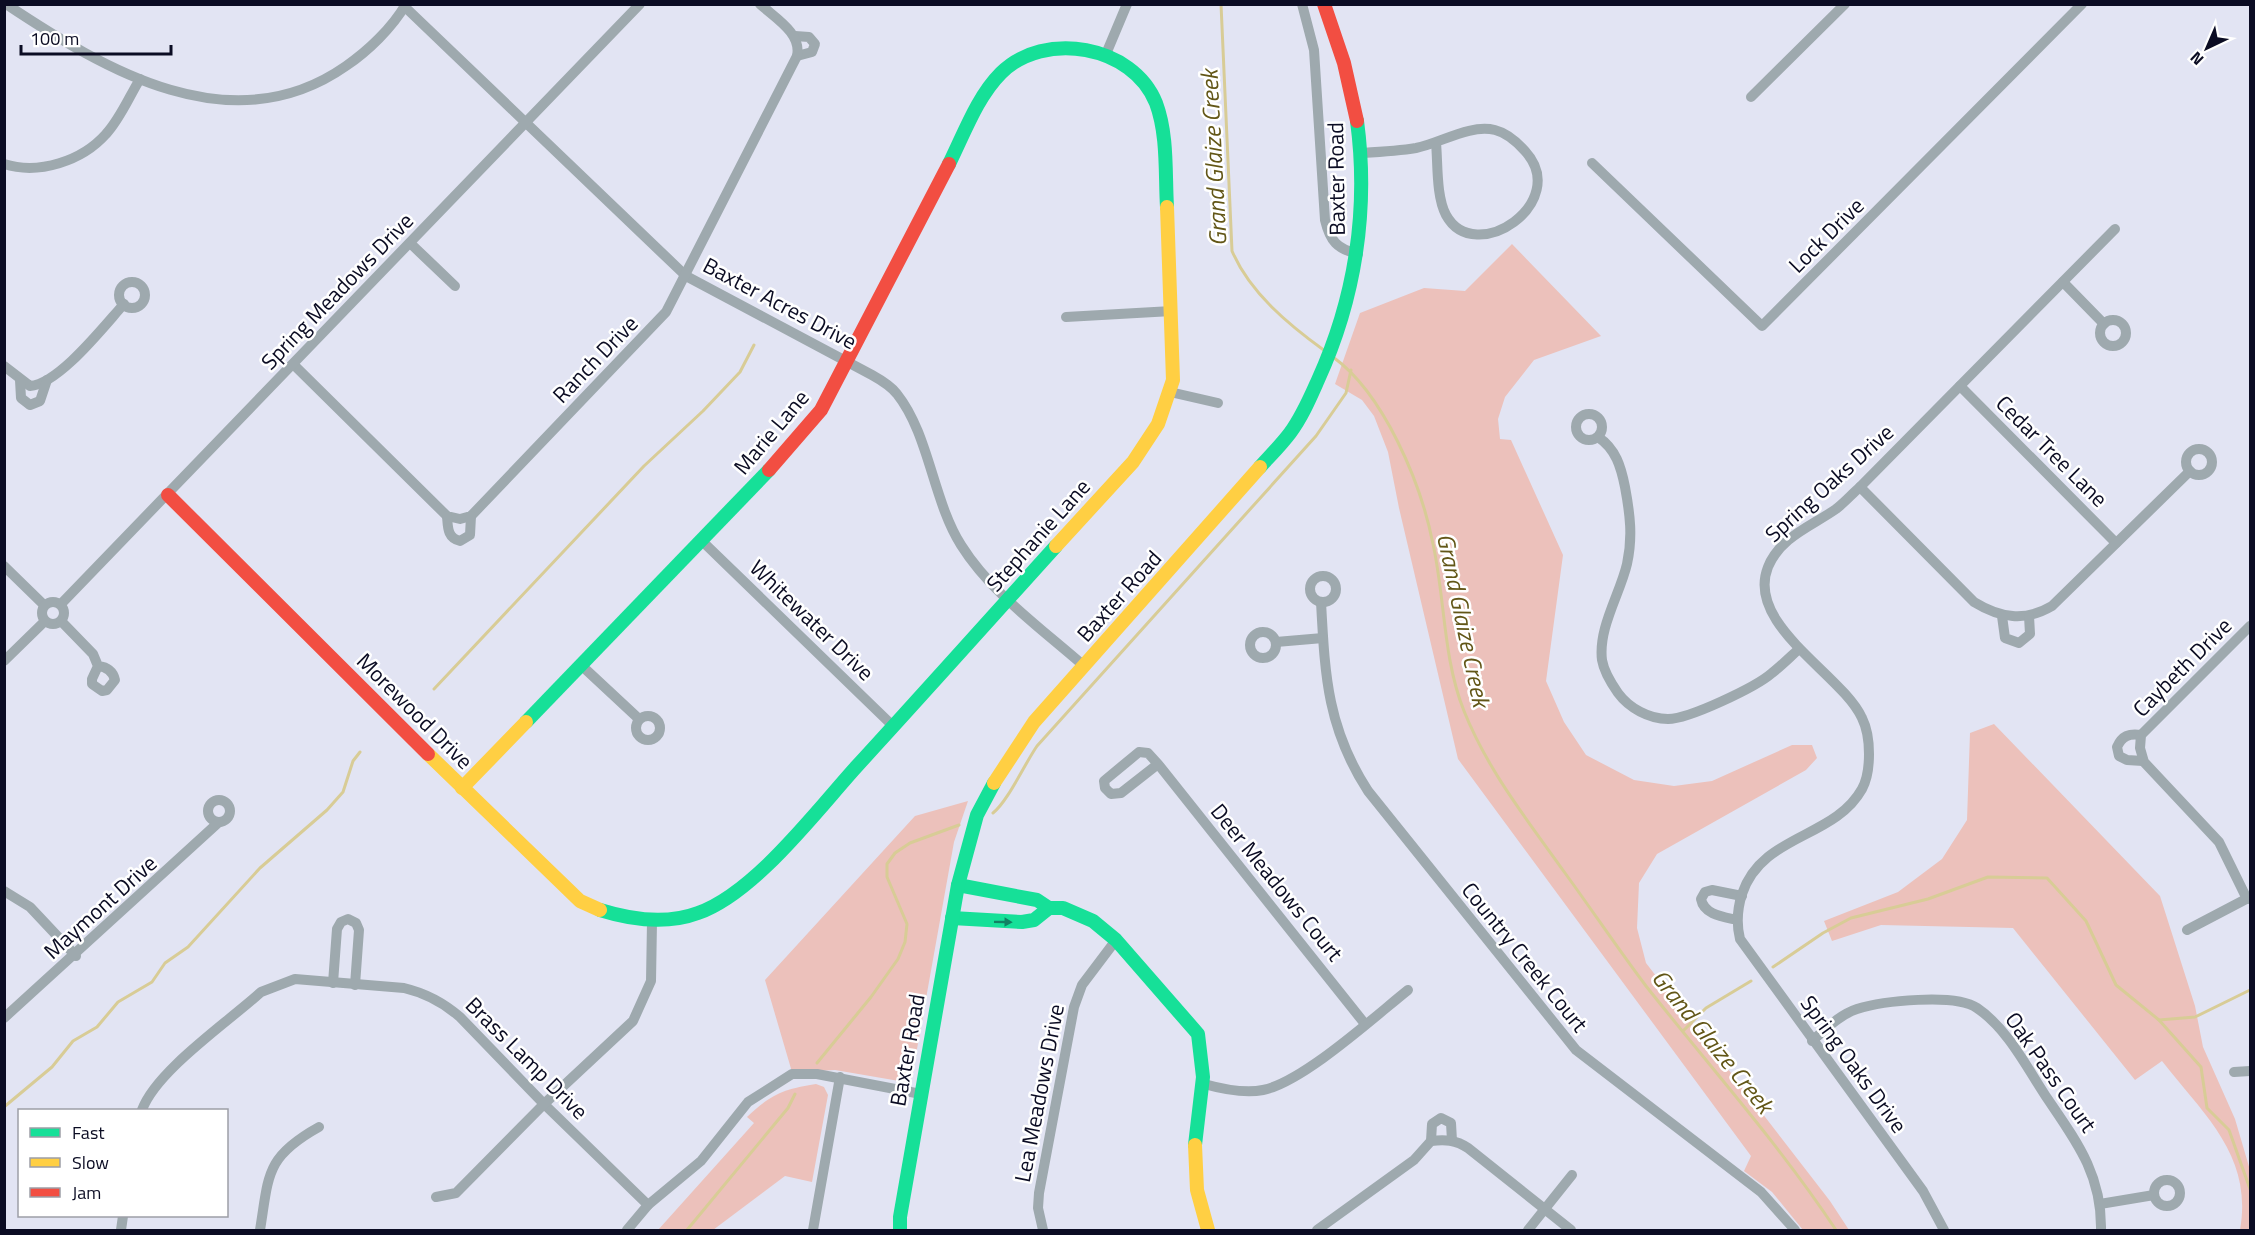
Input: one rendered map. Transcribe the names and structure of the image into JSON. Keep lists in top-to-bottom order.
{
  "streets": {
    "street": [
      "Baxter Road",
      "Lock Drive",
      "Spring Meadows Drive",
      "Baxter Acres Drive",
      "Ranch Drive",
      "Marie Lane",
      "Cedar Tree Lane",
      "Spring Oaks Drive",
      "Stephanie Lane",
      "Whitewater Drive",
      "Caybeth Drive",
      "Morewood Drive",
      "Deer Meadows Court",
      "Maymont Drive",
      "Country Creek Court",
      "Brass Lamp Drive",
      "Oak Pass Court",
      "Lea Meadows Drive"
    ]
  },
  "crossings": [
    ["Baxter Road", "Baxter Acres Drive"],
    ["Spring Meadows Drive", "Baxter Acres Drive"],
    ["Spring Meadows Drive", "Morewood Drive"],
    ["Baxter Acres Drive", "Ranch Drive"],
    ["Baxter Acres Drive", "Marie Lane"],
    ["Baxter Acres Drive", "Stephanie Lane"],
    ["Marie Lane", "Stephanie Lane"],
    ["Marie Lane", "Whitewater Drive"],
    ["Marie Lane", "Morewood Drive"],
    ["Cedar Tree Lane", "Spring Oaks Drive"],
    ["Spring Oaks Drive", "Oak Pass Court"],
    ["Stephanie Lane", "Whitewater Drive"],
    ["Stephanie Lane", "Morewood Drive"]
  ],
  "water": ["Grand Glaize Creek"],
  "legend": ["Fast", "Slow", "Jam"],
  "scale_bar": "100 m",
  "north": "bottom left"
}
